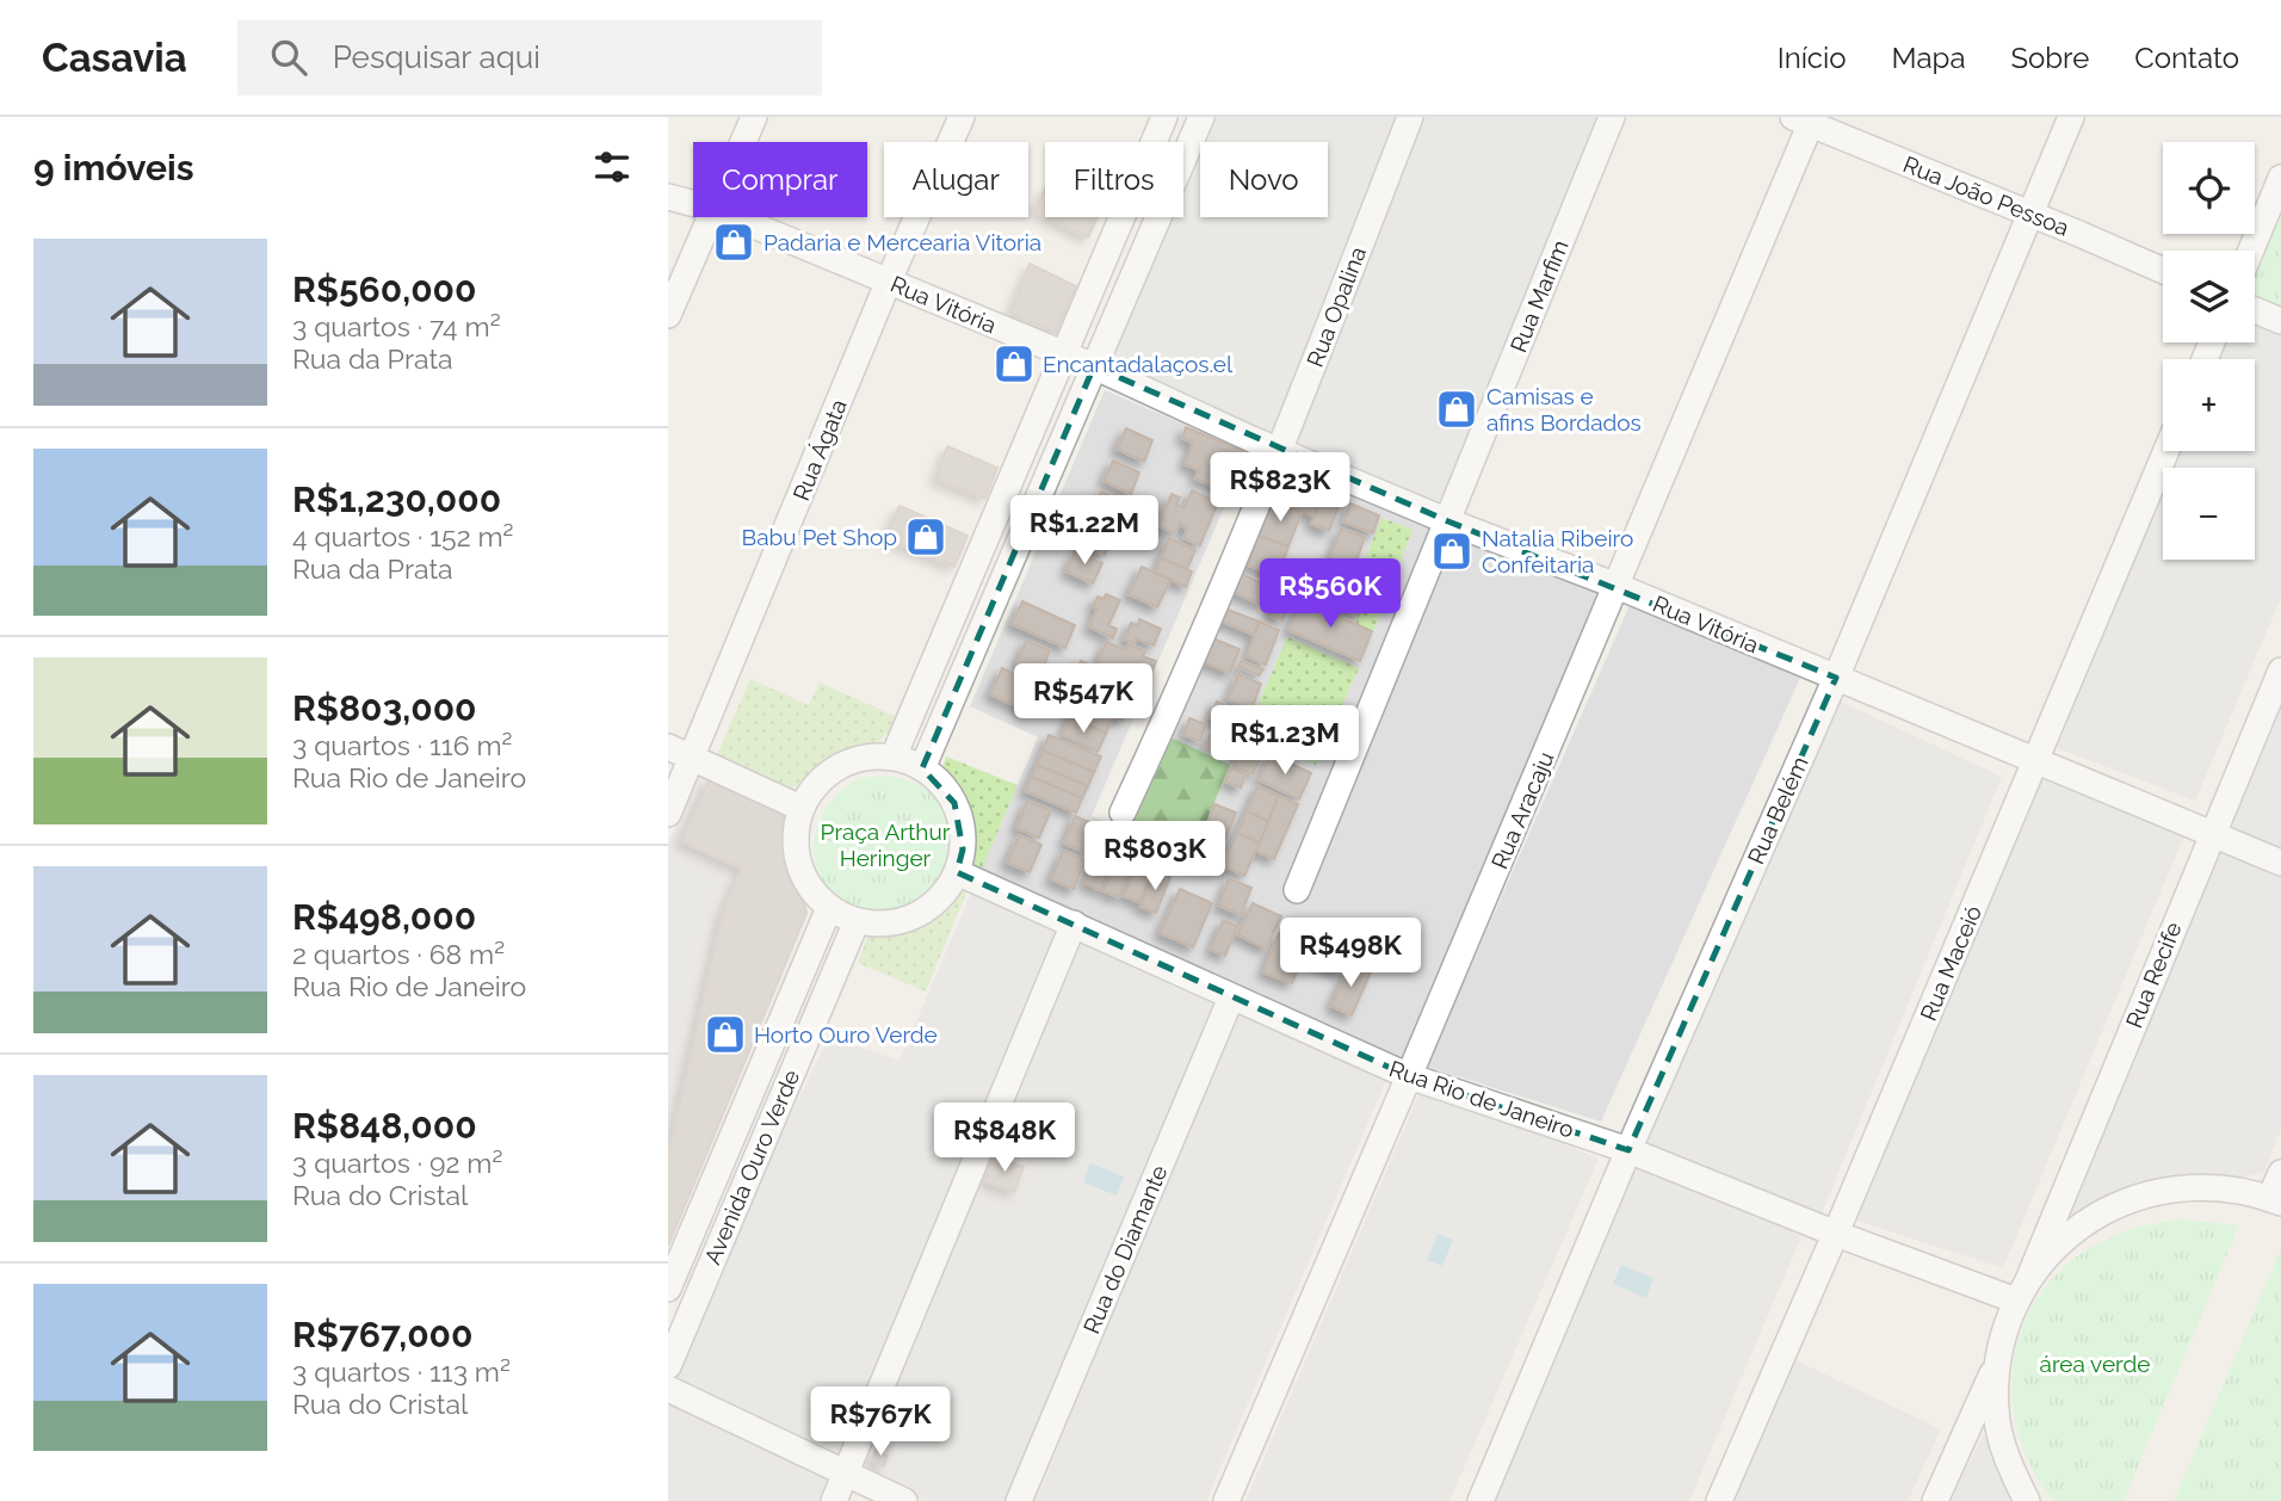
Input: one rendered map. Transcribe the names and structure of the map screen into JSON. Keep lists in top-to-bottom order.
{
  "streets": {
    "street": [
      "Rua João Pessoa",
      "Rua Marfim",
      "Rua Vitória",
      "Rua Opalina",
      "Rua Ágata",
      "Rua Aracaju",
      "Rua Belém",
      "Rua Maceió",
      "Rua Recife",
      "Rua Rio de Janeiro",
      "Avenida Ouro Verde",
      "Rua do Diamante"
    ]
  },
  "crossings": [
    ["Rua João Pessoa", "Rua Aracaju"],
    ["Rua João Pessoa", "Rua Belém"],
    ["Rua Marfim", "Rua Vitória"],
    ["Rua Vitória", "Rua Opalina"],
    ["Rua Vitória", "Rua Ágata"],
    ["Rua Vitória", "Rua Aracaju"],
    ["Rua Vitória", "Rua Belém"],
    ["Rua Vitória", "Rua Maceió"],
    ["Rua Vitória", "Rua Recife"],
    ["Rua Aracaju", "Rua Rio de Janeiro"],
    ["Rua Belém", "Rua Rio de Janeiro"],
    ["Rua Maceió", "Rua Rio de Janeiro"],
    ["Rua Recife", "Rua Rio de Janeiro"],
    ["Rua Rio de Janeiro", "Avenida Ouro Verde"],
    ["Rua Rio de Janeiro", "Rua do Diamante"]
  ],
  "parks": ["Praça Arthur Heringer", "área verde"],
  "places": {
    "shop": [
      "Padaria e Mercearia Vitoria",
      "Encantadalaços.el",
      "Camisas e afins Bordados",
      "Babu Pet Shop",
      "Natalia Ribeiro Confeitaria",
      "Horto Ouro Verde"
    ]
  },
  "page": {
    "header": "Casavia",
    "search": "Pesquisar aqui",
    "nav": [
      "Início",
      "Mapa",
      "Sobre",
      "Contato"
    ],
    "heading": "9 imóveis",
    "map_buttons": ["+", "−"],
    "chip": [
      "Comprar",
      "Alugar",
      "Filtros",
      "Novo"
    ],
    "list": [
      {
        "name": "R$560,000",
        "note": "3 quartos · 74 m² · Rua da Prata"
      },
      {
        "name": "R$1,230,000",
        "note": "4 quartos · 152 m² · Rua da Prata"
      },
      {
        "name": "R$803,000",
        "note": "3 quartos · 116 m² · Rua Rio de Janeiro"
      },
      {
        "name": "R$498,000",
        "note": "2 quartos · 68 m² · Rua Rio de Janeiro"
      },
      {
        "name": "R$848,000",
        "note": "3 quartos · 92 m² · Rua do Cristal"
      },
      {
        "name": "R$767,000",
        "note": "3 quartos · 113 m² · Rua do Cristal"
      }
    ],
    "price": [
      "R$823K",
      "R$1.22M",
      "R$560K",
      "R$547K",
      "R$1.23M",
      "R$803K",
      "R$498K",
      "R$848K",
      "R$767K"
    ]
  }
}
